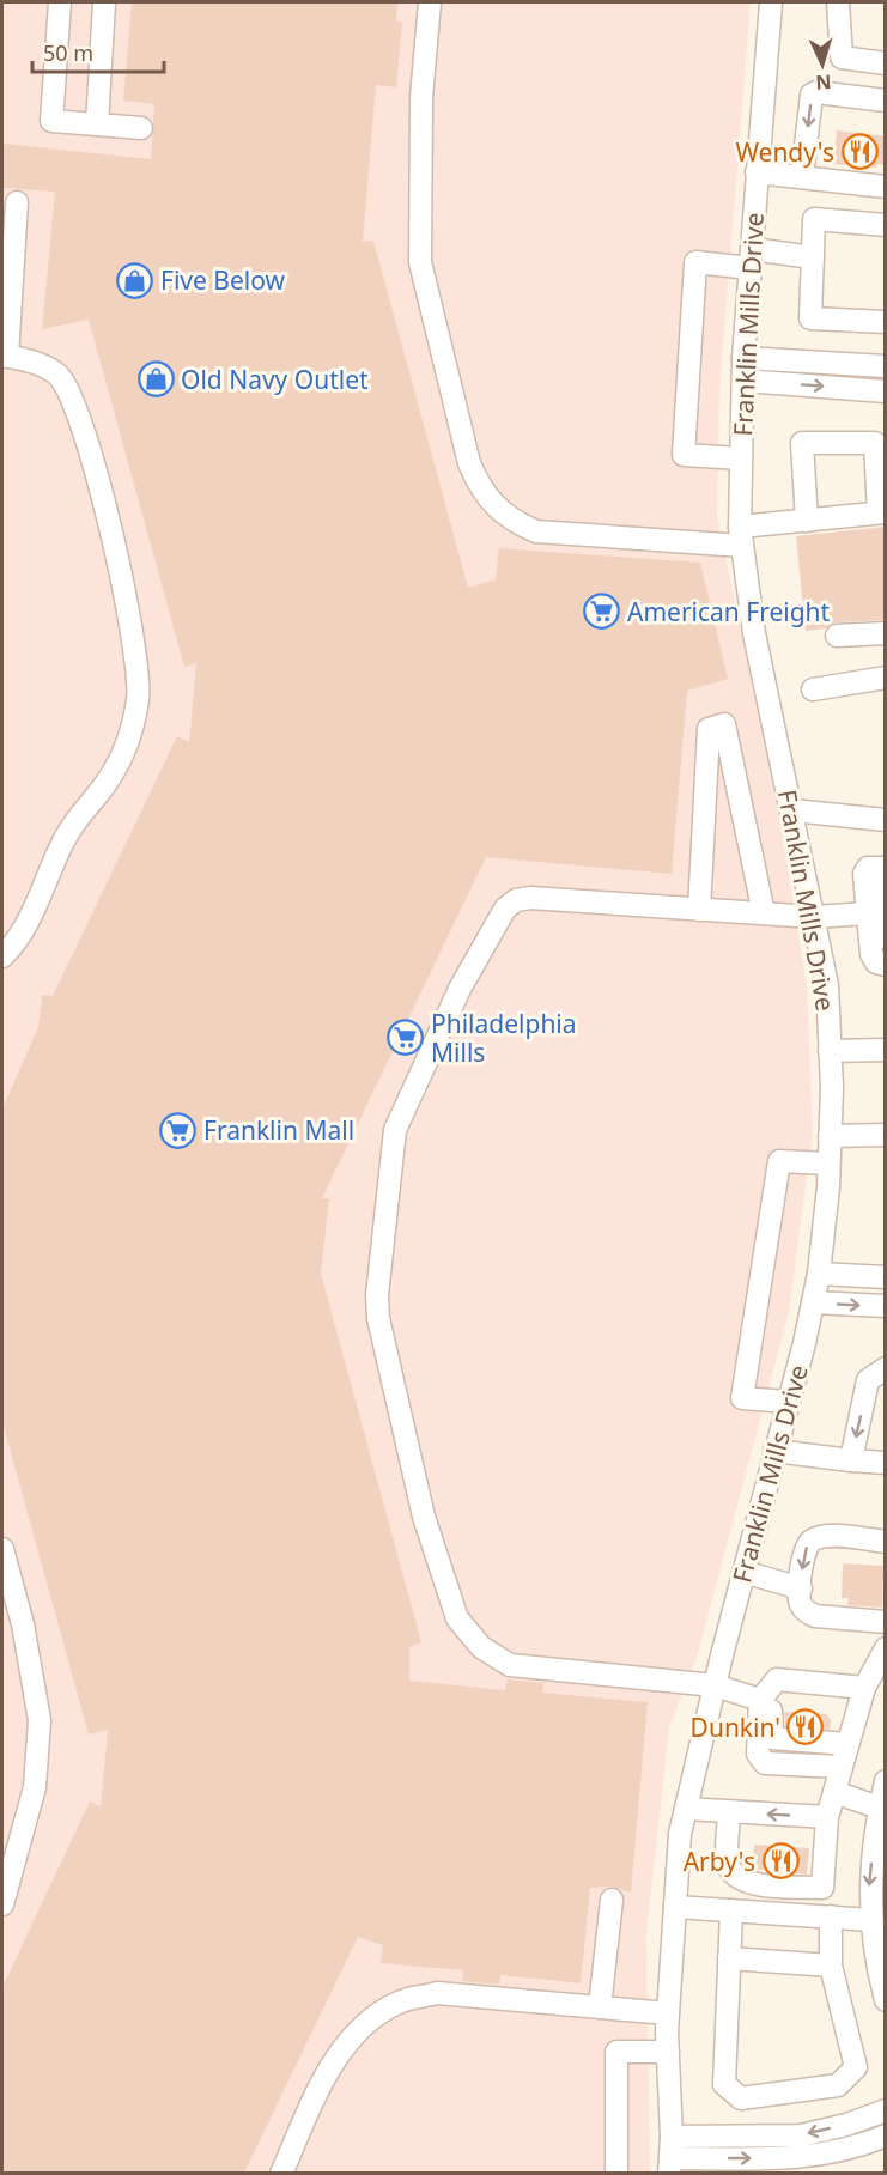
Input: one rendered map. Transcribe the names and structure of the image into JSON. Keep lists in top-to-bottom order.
{
  "streets": {
    "street": ["Franklin Mills Drive"]
  },
  "places": {
    "restaurant": ["Wendy's", "Dunkin'", "Arby's"],
    "shop": ["Five Below", "Old Navy Outlet"],
    "supermarket": ["American Freight", "Philadelphia Mills", "Franklin Mall"]
  },
  "scale_bar": "50 m",
  "north": "bottom"
}
